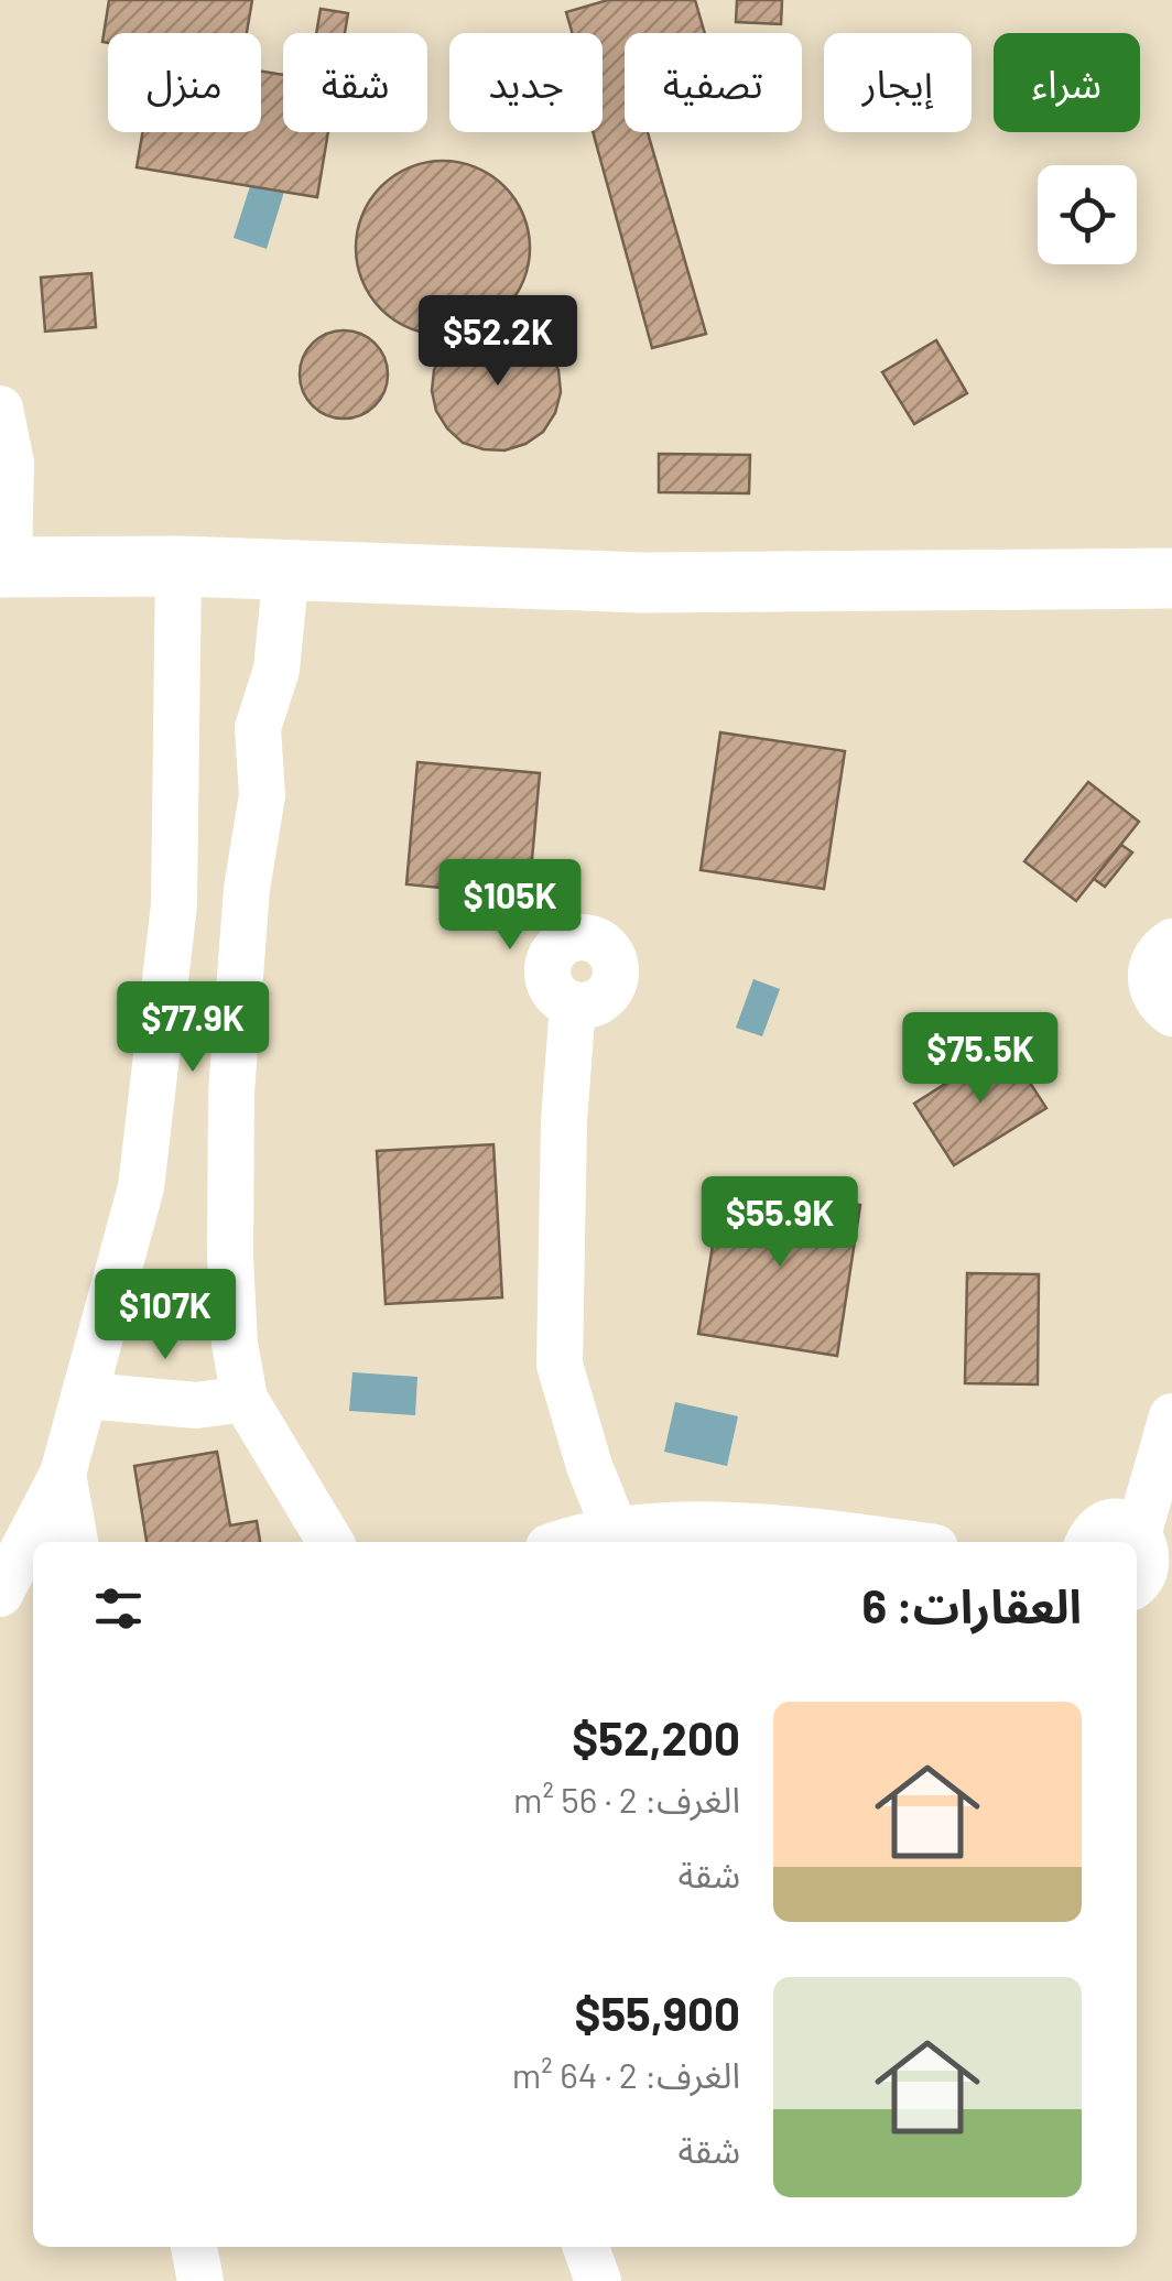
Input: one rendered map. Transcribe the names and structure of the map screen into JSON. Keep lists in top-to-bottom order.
{
  "page": {
    "chip": [
      "شراء",
      "إيجار",
      "تصفية",
      "جديد",
      "شقة",
      "منزل"
    ],
    "price": [
      "$52.2K",
      "$105K",
      "$77.9K",
      "$75.5K",
      "$55.9K",
      "$107K"
    ],
    "heading": "العقارات: 6",
    "list": [
      {
        "name": "$52,200",
        "note": "الغرف: 2 · 56 m² · شقة"
      },
      {
        "name": "$55,900",
        "note": "الغرف: 2 · 64 m² · شقة"
      }
    ]
  }
}
